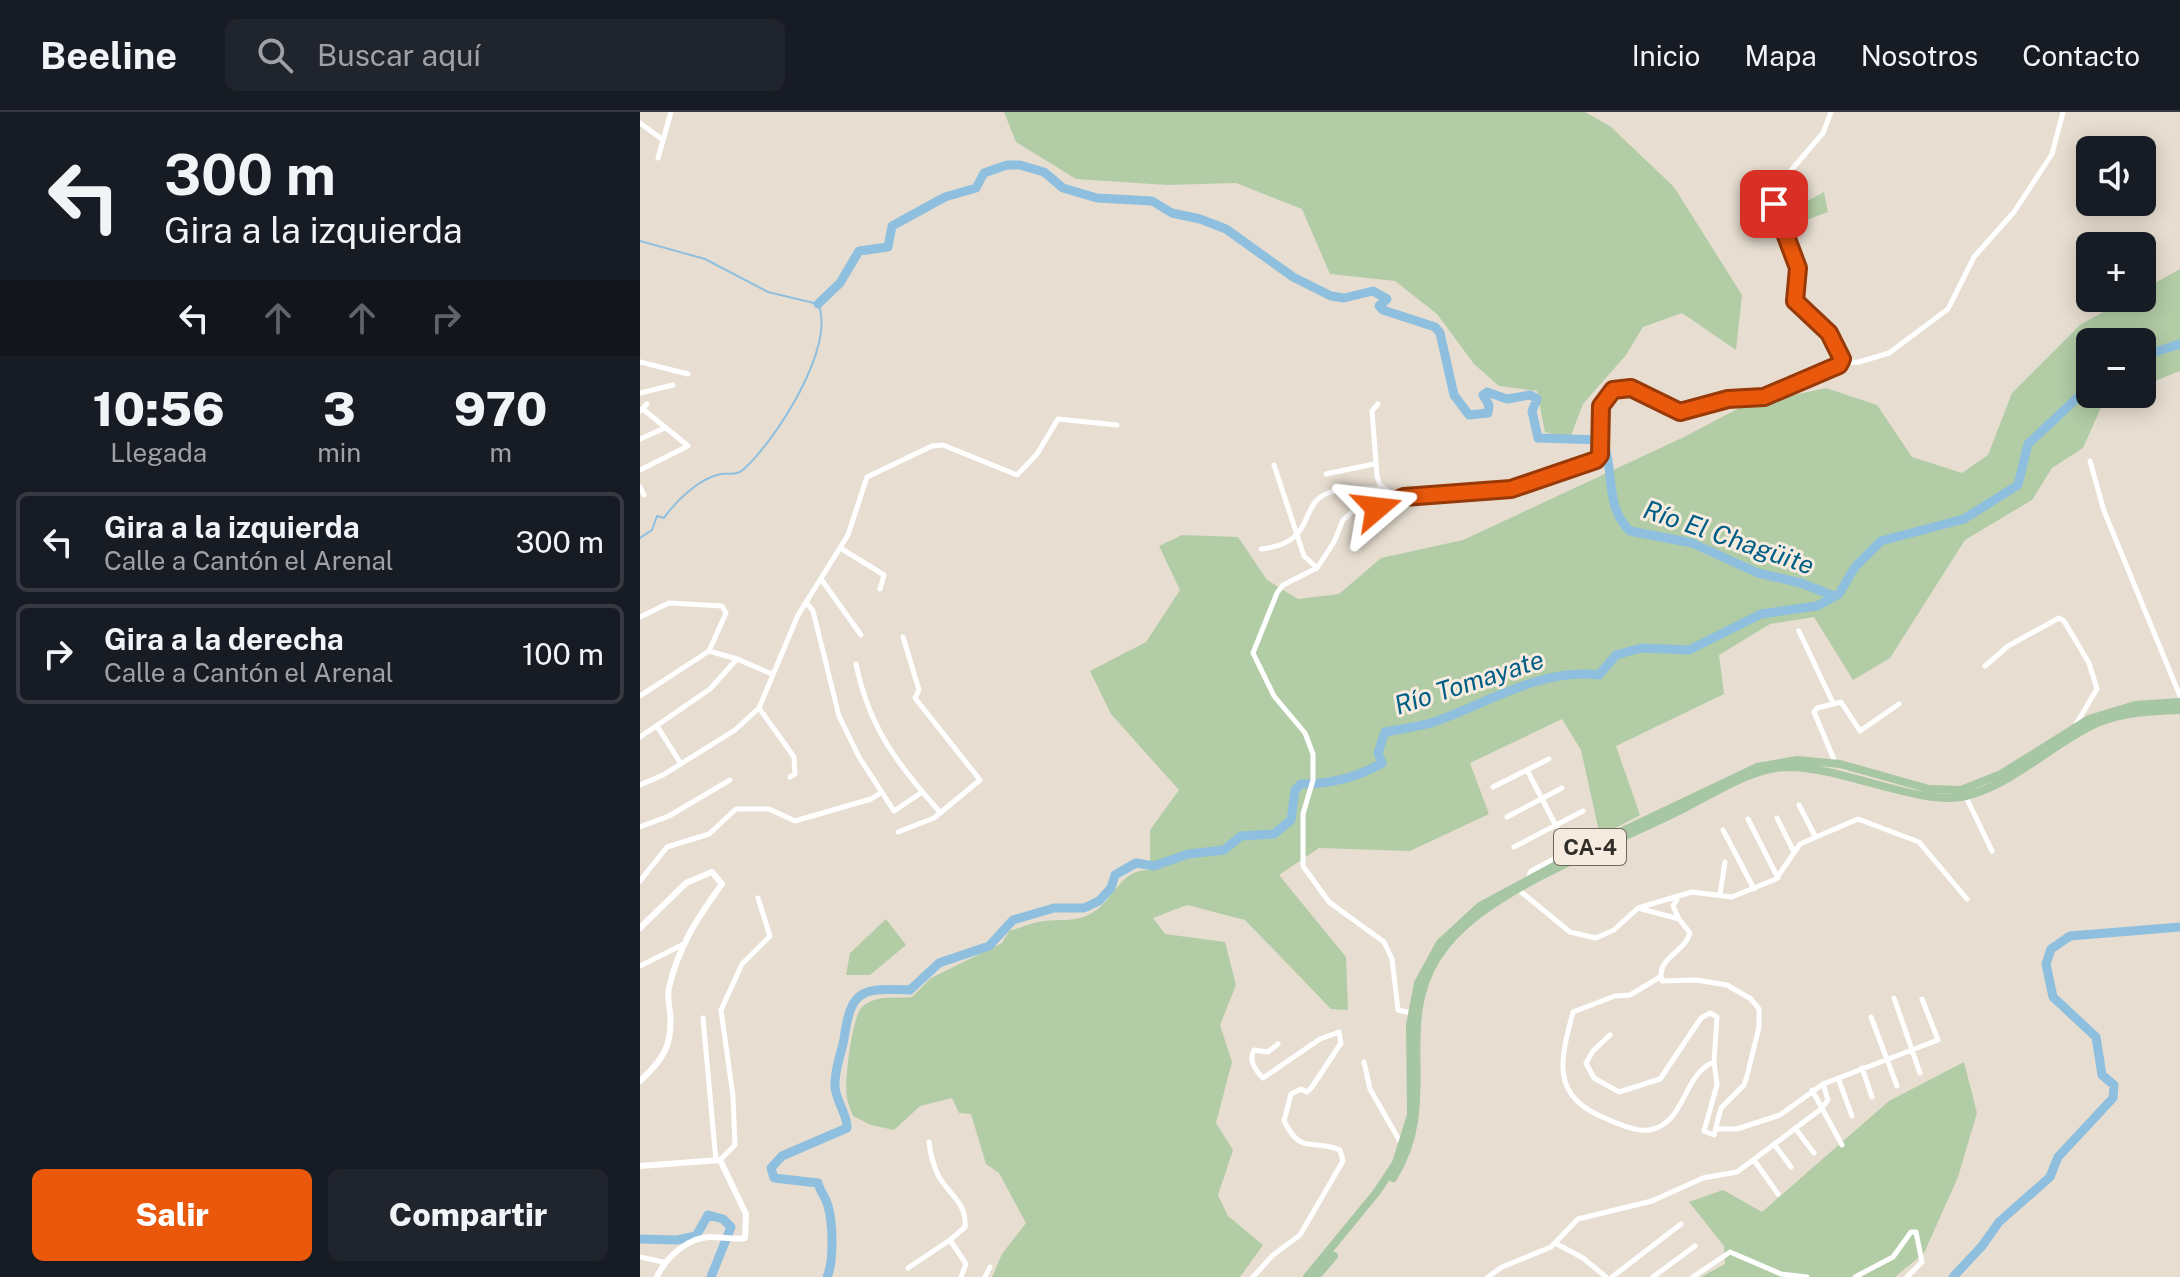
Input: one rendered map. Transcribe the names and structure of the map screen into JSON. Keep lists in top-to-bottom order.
{
  "streets": {
    "main road": ["CA-4"]
  },
  "water": ["Río El Chagüite", "Río Tomayate"],
  "page": {
    "header": "Beeline",
    "search": "Buscar aquí",
    "nav": [
      "Inicio",
      "Mapa",
      "Nosotros",
      "Contacto"
    ],
    "turn": ["300 m", "Gira a la izquierda"],
    "map_buttons": ["+", "−"],
    "eta": [
      "10:56",
      "Llegada",
      "3",
      "min",
      "970",
      "m"
    ],
    "list": [
      {
        "name": "Gira a la izquierda",
        "note": "Calle a Cantón el Arenal",
        "value": "300 m"
      },
      {
        "name": "Gira a la derecha",
        "note": "Calle a Cantón el Arenal",
        "value": "100 m"
      }
    ],
    "buttons": ["Salir", "Compartir"]
  }
}
